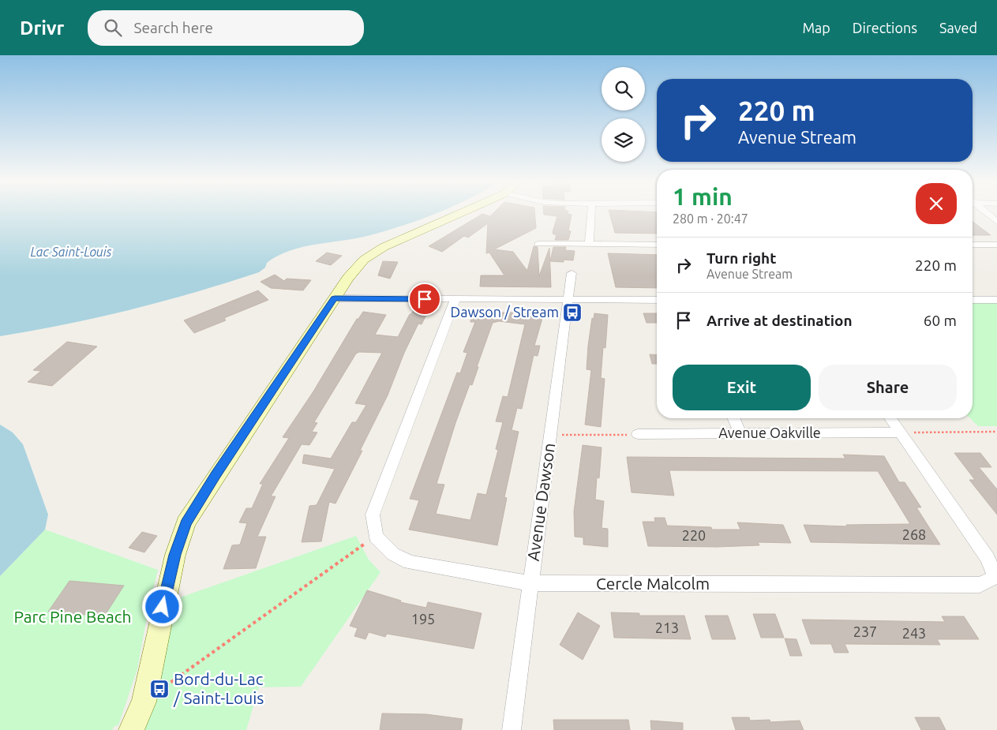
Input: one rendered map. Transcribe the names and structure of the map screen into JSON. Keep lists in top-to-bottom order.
{
  "streets": {
    "street": ["Avenue Oakville", "Avenue Dawson", "Cercle Malcolm"]
  },
  "crossings": [
    ["Avenue Oakville", "Cercle Malcolm"],
    ["Avenue Dawson", "Cercle Malcolm"]
  ],
  "water": ["Lac Saint-Louis"],
  "parks": ["Parc Pine Beach"],
  "places": {
    "bus stop": ["Dawson / Stream", "Bord-du-Lac / Saint-Louis"]
  },
  "house_numbers": [
    "268",
    "220",
    "195",
    "213",
    "237",
    "243"
  ],
  "page": {
    "header": "Drivr",
    "search": "Search here",
    "nav": ["Map", "Directions", "Saved"],
    "turn": ["220 m", "Avenue Stream"],
    "heading": ["1 min", "280 m · 20:47"],
    "list": [
      {
        "name": "Turn right",
        "note": "Avenue Stream",
        "value": "220 m"
      },
      {
        "name": "Arrive at destination",
        "value": "60 m"
      }
    ],
    "buttons": ["Exit", "Share"]
  }
}
